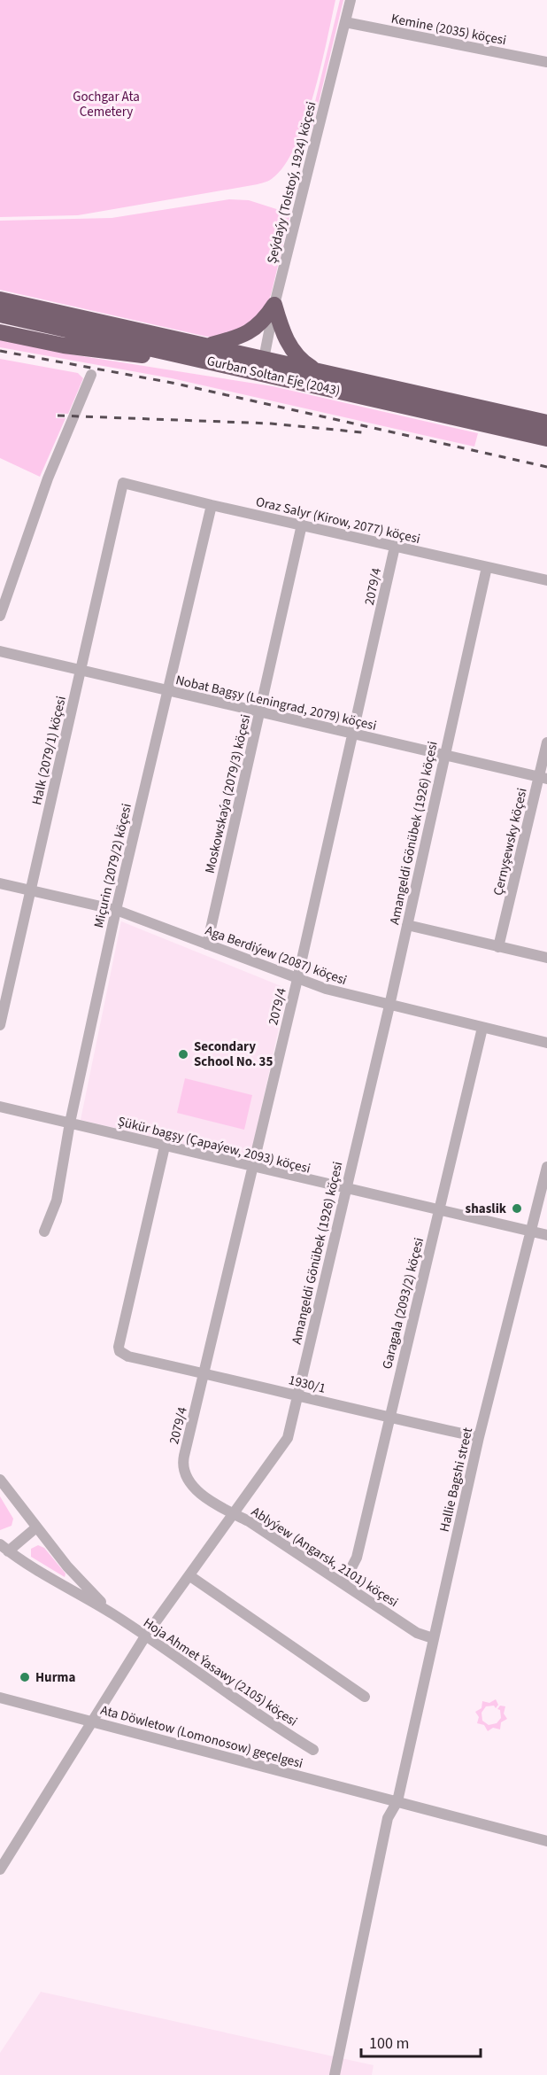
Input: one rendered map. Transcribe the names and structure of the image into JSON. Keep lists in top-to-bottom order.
{
  "streets": {
    "highway": ["Gurban Soltan Eje (2043)"],
    "street": [
      "Kemine (2035) köçesi",
      "Şeýdaýy (Tolstoý, 1924) köçesi",
      "Oraz Salyr (Kirow, 2077) köçesi",
      "2079/4",
      "Nobat Bagşy (Leningrad, 2079) köçesi",
      "Halk (2079/1) köçesi",
      "Moskowskaýa (2079/3) köçesi",
      "Amangeldi Gönübek (1926) köçesi",
      "Çernyşewsky köçesi",
      "Miçurin (2079/2) köçesi",
      "Aga Berdiýew (2087) köçesi",
      "Şükür bagşy (Çapaýew, 2093) köçesi",
      "Garagala (2093/2) köçesi",
      "1930/1",
      "Hallie Bagshi street",
      "Ablyýew (Angarsk, 2101) köçesi",
      "Hoja Ahmet Ýasawy (2105) köçesi",
      "Ata Döwletow (Lomonosow) geçelgesi"
    ]
  },
  "crossings": [
    ["Kemine (2035) köçesi", "Şeýdaýy (Tolstoý, 1924) köçesi"],
    ["Şeýdaýy (Tolstoý, 1924) köçesi", "Gurban Soltan Eje (2043)"],
    ["Oraz Salyr (Kirow, 2077) köçesi", "2079/4"],
    ["Oraz Salyr (Kirow, 2077) köçesi", "Halk (2079/1) köçesi"],
    ["Oraz Salyr (Kirow, 2077) köçesi", "Moskowskaýa (2079/3) köçesi"],
    ["Oraz Salyr (Kirow, 2077) köçesi", "Amangeldi Gönübek (1926) köçesi"],
    ["Oraz Salyr (Kirow, 2077) köçesi", "Miçurin (2079/2) köçesi"],
    ["2079/4", "Nobat Bagşy (Leningrad, 2079) köçesi"],
    ["2079/4", "Aga Berdiýew (2087) köçesi"],
    ["2079/4", "Şükür bagşy (Çapaýew, 2093) köçesi"],
    ["2079/4", "1930/1"],
    ["2079/4", "Ablyýew (Angarsk, 2101) köçesi"],
    ["Nobat Bagşy (Leningrad, 2079) köçesi", "Halk (2079/1) köçesi"],
    ["Nobat Bagşy (Leningrad, 2079) köçesi", "Moskowskaýa (2079/3) köçesi"],
    ["Nobat Bagşy (Leningrad, 2079) köçesi", "Amangeldi Gönübek (1926) köçesi"],
    ["Nobat Bagşy (Leningrad, 2079) köçesi", "Çernyşewsky köçesi"],
    ["Nobat Bagşy (Leningrad, 2079) köçesi", "Miçurin (2079/2) köçesi"],
    ["Halk (2079/1) köçesi", "Aga Berdiýew (2087) köçesi"],
    ["Moskowskaýa (2079/3) köçesi", "Aga Berdiýew (2087) köçesi"],
    ["Amangeldi Gönübek (1926) köçesi", "Aga Berdiýew (2087) köçesi"],
    ["Amangeldi Gönübek (1926) köçesi", "Şükür bagşy (Çapaýew, 2093) köçesi"],
    ["Amangeldi Gönübek (1926) köçesi", "1930/1"],
    ["Amangeldi Gönübek (1926) köçesi", "Ablyýew (Angarsk, 2101) köçesi"],
    ["Amangeldi Gönübek (1926) köçesi", "Hoja Ahmet Ýasawy (2105) köçesi"],
    ["Amangeldi Gönübek (1926) köçesi", "Ata Döwletow (Lomonosow) geçelgesi"],
    ["Miçurin (2079/2) köçesi", "Aga Berdiýew (2087) köçesi"],
    ["Miçurin (2079/2) köçesi", "Şükür bagşy (Çapaýew, 2093) köçesi"],
    ["Aga Berdiýew (2087) köçesi", "Garagala (2093/2) köçesi"],
    ["Şükür bagşy (Çapaýew, 2093) köçesi", "Garagala (2093/2) köçesi"],
    ["Şükür bagşy (Çapaýew, 2093) köçesi", "1930/1"],
    ["Şükür bagşy (Çapaýew, 2093) köçesi", "Hallie Bagshi street"],
    ["Garagala (2093/2) köçesi", "1930/1"],
    ["Garagala (2093/2) köçesi", "Ablyýew (Angarsk, 2101) köçesi"],
    ["1930/1", "Hallie Bagshi street"],
    ["Hallie Bagshi street", "Ablyýew (Angarsk, 2101) köçesi"],
    ["Hallie Bagshi street", "Ata Döwletow (Lomonosow) geçelgesi"]
  ],
  "parks": ["Gochgar Ata Cemetery"],
  "places": ["Secondary School No. 35", "shaslik", "Hurma"],
  "scale_bar": "100 m"
}
